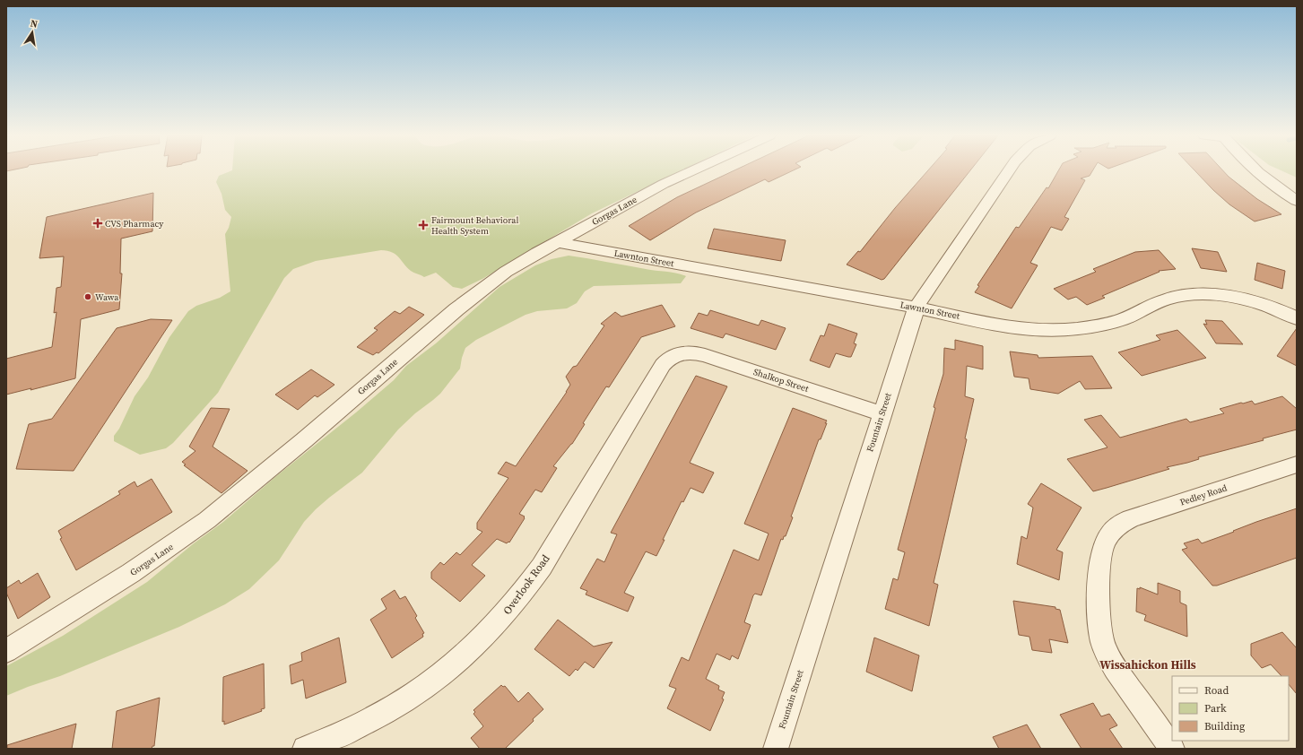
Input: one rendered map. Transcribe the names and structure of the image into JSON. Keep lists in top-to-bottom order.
{
  "streets": {
    "street": [
      "Gorgas Lane",
      "Lawnton Street",
      "Shalkop Street",
      "Fountain Street",
      "Pedley Road",
      "Overlook Road"
    ]
  },
  "crossings": [
    ["Gorgas Lane", "Lawnton Street"],
    ["Lawnton Street", "Fountain Street"],
    ["Shalkop Street", "Fountain Street"],
    ["Shalkop Street", "Overlook Road"]
  ],
  "districts": ["Wissahickon Hills"],
  "places": {
    "health": ["CVS Pharmacy", "Fairmount Behavioral Health System"],
    "other": ["Wawa"]
  },
  "legend": ["Road", "Park", "Building"],
  "north": "top"
}
